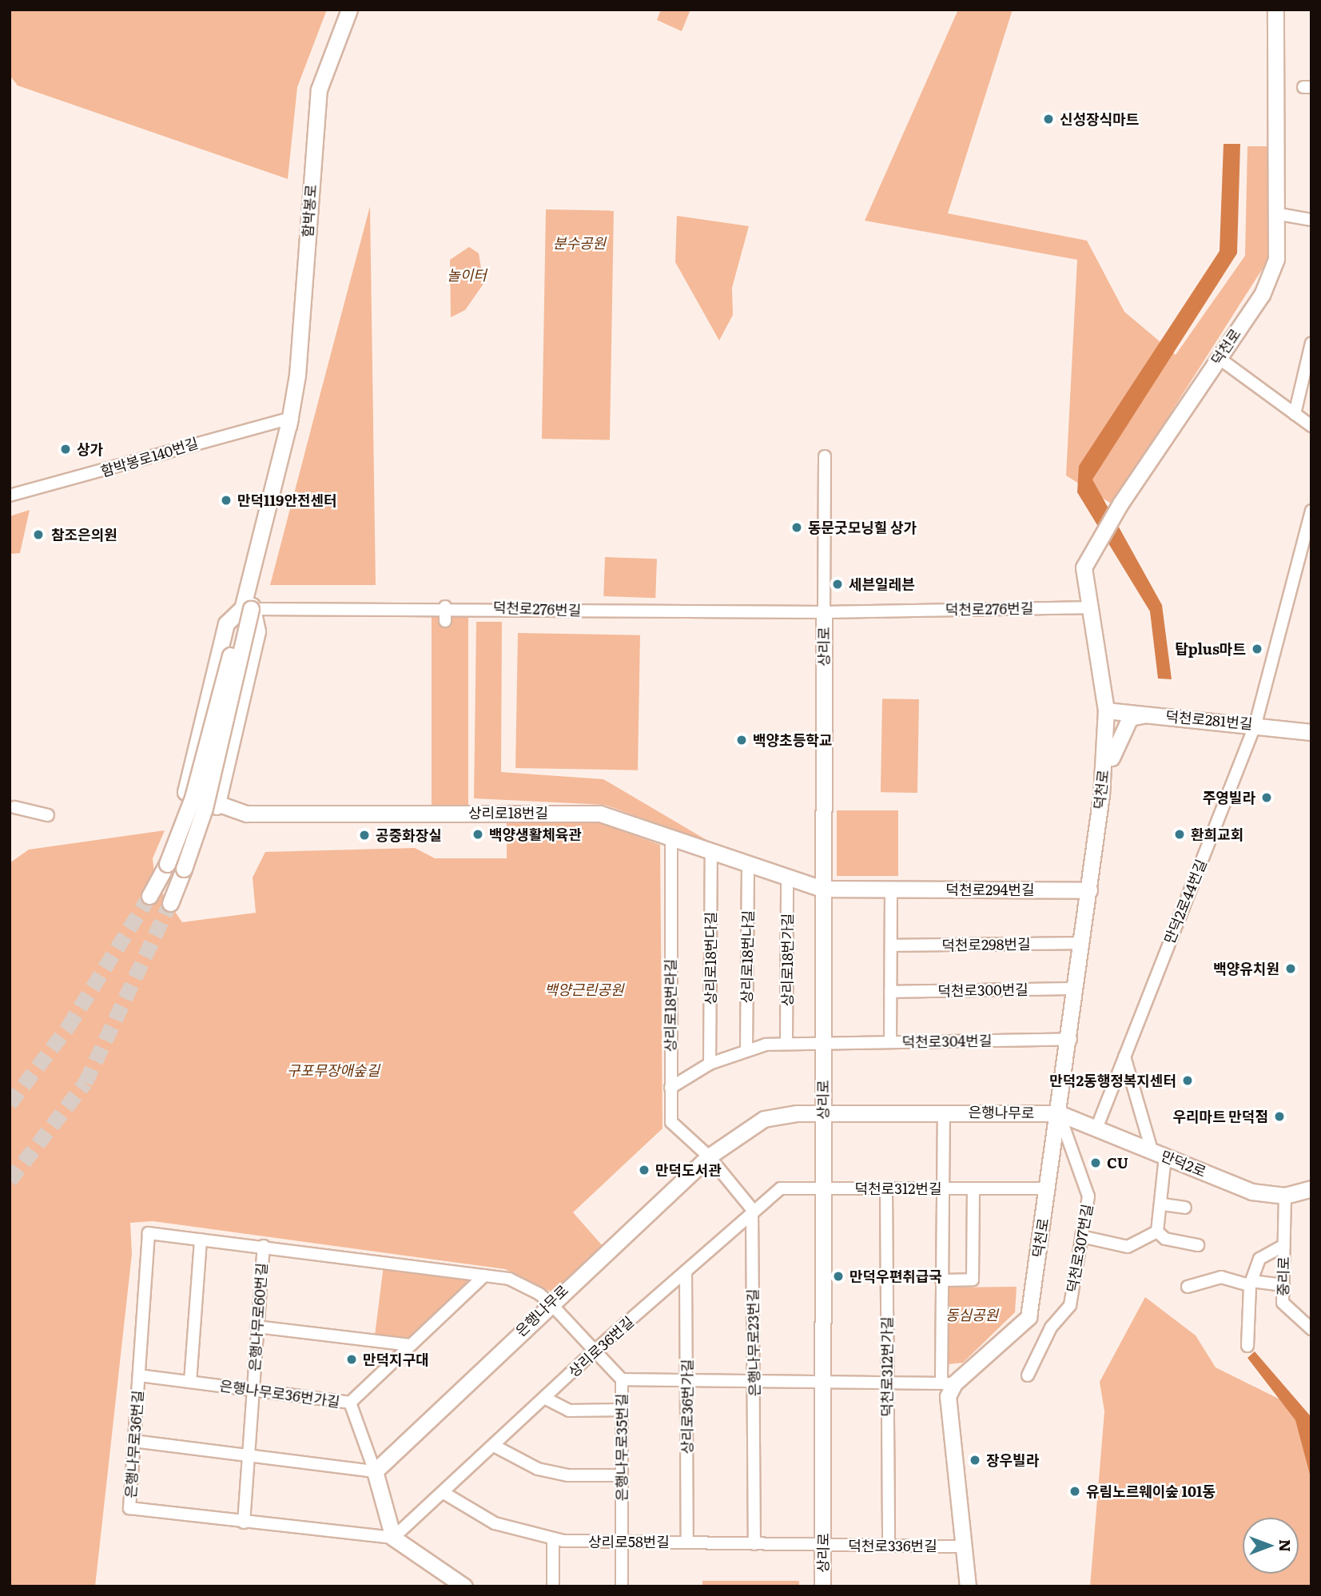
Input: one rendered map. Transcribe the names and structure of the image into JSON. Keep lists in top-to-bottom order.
{
  "streets": {
    "main road": [
      "함박봉로",
      "덕천로",
      "상리로",
      "덕천로281번길",
      "상리로18번길",
      "덕천로294번길",
      "은행나무로",
      "만덕2로"
    ],
    "street": [
      "함박봉로140번길",
      "덕천로276번길",
      "만덕2로44번길",
      "덕천로298번길",
      "상리로18번나길",
      "상리로18번다길",
      "상리로18번가길",
      "덕천로300번길",
      "상리로18번라길",
      "덕천로304번길",
      "덕천로312번길",
      "덕천로307번길",
      "중리로",
      "은행나무로60번길",
      "은행나무로23번길",
      "상리로36번길",
      "덕천로312번가길",
      "은행나무로36번가길",
      "상리로36번가길",
      "은행나무로36번길",
      "은행나무로35번길",
      "상리로58번길",
      "덕천로336번길"
    ]
  },
  "crossings": [
    ["함박봉로", "함박봉로140번길"],
    ["함박봉로", "덕천로276번길"],
    ["함박봉로", "상리로18번길"],
    ["덕천로", "덕천로276번길"],
    ["덕천로", "덕천로281번길"],
    ["덕천로", "덕천로294번길"],
    ["덕천로", "덕천로298번길"],
    ["덕천로", "덕천로300번길"],
    ["덕천로", "덕천로304번길"],
    ["덕천로", "은행나무로"],
    ["덕천로", "만덕2로"],
    ["덕천로", "덕천로312번길"],
    ["덕천로", "덕천로307번길"],
    ["덕천로276번길", "상리로"],
    ["덕천로276번길", "상리로18번길"],
    ["상리로", "상리로18번길"],
    ["상리로", "덕천로294번길"],
    ["상리로", "덕천로304번길"],
    ["상리로", "은행나무로"],
    ["상리로", "덕천로312번길"],
    ["상리로", "상리로36번길"],
    ["상리로", "상리로58번길"],
    ["상리로", "덕천로336번길"],
    ["덕천로281번길", "만덕2로44번길"],
    ["상리로18번길", "덕천로294번길"],
    ["상리로18번길", "상리로18번나길"],
    ["상리로18번길", "상리로18번다길"],
    ["상리로18번길", "상리로18번가길"],
    ["상리로18번길", "상리로18번라길"],
    ["만덕2로44번길", "만덕2로"],
    ["상리로18번나길", "덕천로304번길"],
    ["상리로18번다길", "덕천로304번길"],
    ["상리로18번가길", "덕천로304번길"],
    ["상리로18번라길", "덕천로304번길"],
    ["상리로18번라길", "은행나무로"],
    ["은행나무로", "만덕2로"],
    ["은행나무로", "덕천로307번길"],
    ["은행나무로", "은행나무로36번길"],
    ["은행나무로", "은행나무로35번길"],
    ["만덕2로", "덕천로307번길"],
    ["만덕2로", "중리로"],
    ["덕천로312번길", "상리로36번길"],
    ["덕천로312번길", "덕천로312번가길"],
    ["은행나무로60번길", "은행나무로36번가길"],
    ["은행나무로60번길", "은행나무로36번길"],
    ["은행나무로23번길", "상리로36번길"],
    ["은행나무로23번길", "상리로58번길"],
    ["상리로36번길", "상리로36번가길"],
    ["상리로36번길", "은행나무로36번길"],
    ["상리로36번길", "은행나무로35번길"],
    ["상리로36번길", "상리로58번길"],
    ["덕천로312번가길", "덕천로336번길"],
    ["은행나무로36번가길", "은행나무로36번길"],
    ["상리로36번가길", "상리로58번길"],
    ["은행나무로36번길", "은행나무로35번길"],
    ["은행나무로35번길", "상리로58번길"],
    ["상리로58번길", "덕천로336번길"]
  ],
  "parks": [
    "분수공원",
    "놀이터",
    "백양근린공원",
    "구포무장애숲길",
    "동심공원"
  ],
  "places": [
    "신성장식마트",
    "상가",
    "만덕119안전센터",
    "동문굿모닝힐 상가",
    "참조은의원",
    "세븐일레븐",
    "탑plus마트",
    "백양초등학교",
    "주영빌라",
    "백양생활체육관",
    "환희교회",
    "공중화장실",
    "백양유치원",
    "만덕2동행정복지센터",
    "우리마트 만덕점",
    "CU",
    "만덕도서관",
    "만덕우편취급국",
    "만덕지구대",
    "장우빌라",
    "유림노르웨이숲 101동"
  ],
  "north": "right"
}
